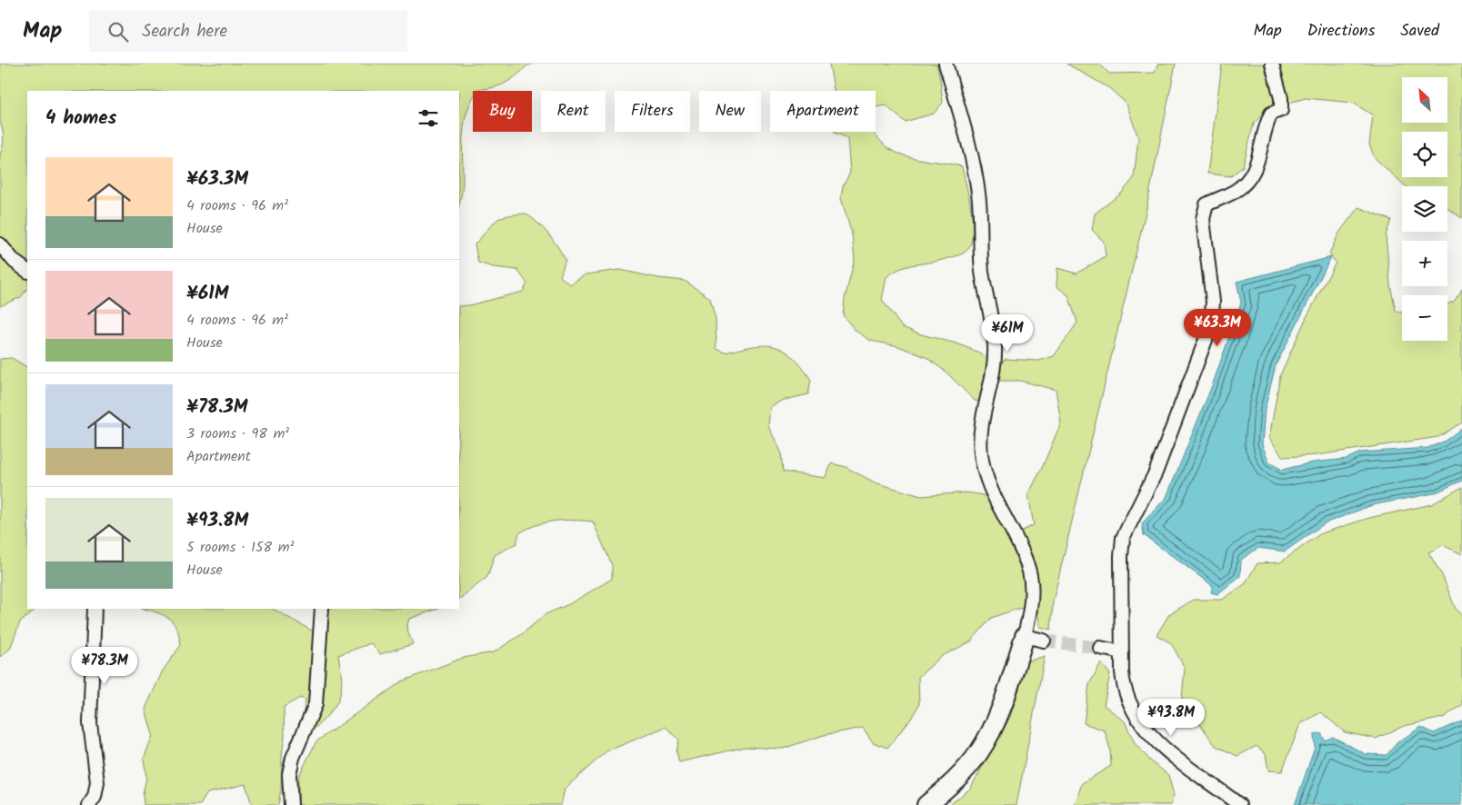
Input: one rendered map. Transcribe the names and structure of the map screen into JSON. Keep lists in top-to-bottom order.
{
  "north": "top left",
  "page": {
    "header": "Map",
    "search": "Search here",
    "nav": ["Map", "Directions", "Saved"],
    "map_buttons": ["+", "−"],
    "chip": [
      "Buy",
      "Rent",
      "Filters",
      "New",
      "Apartment"
    ],
    "heading": "4 homes",
    "list": [
      {
        "name": "¥63.3M",
        "note": "4 rooms · 96 m² · House"
      },
      {
        "name": "¥61M",
        "note": "4 rooms · 96 m² · House"
      },
      {
        "name": "¥78.3M",
        "note": "3 rooms · 98 m² · Apartment"
      },
      {
        "name": "¥93.8M",
        "note": "5 rooms · 158 m² · House"
      }
    ],
    "price": [
      "¥63.3M",
      "¥61M",
      "¥78.3M",
      "¥93.8M"
    ]
  }
}
